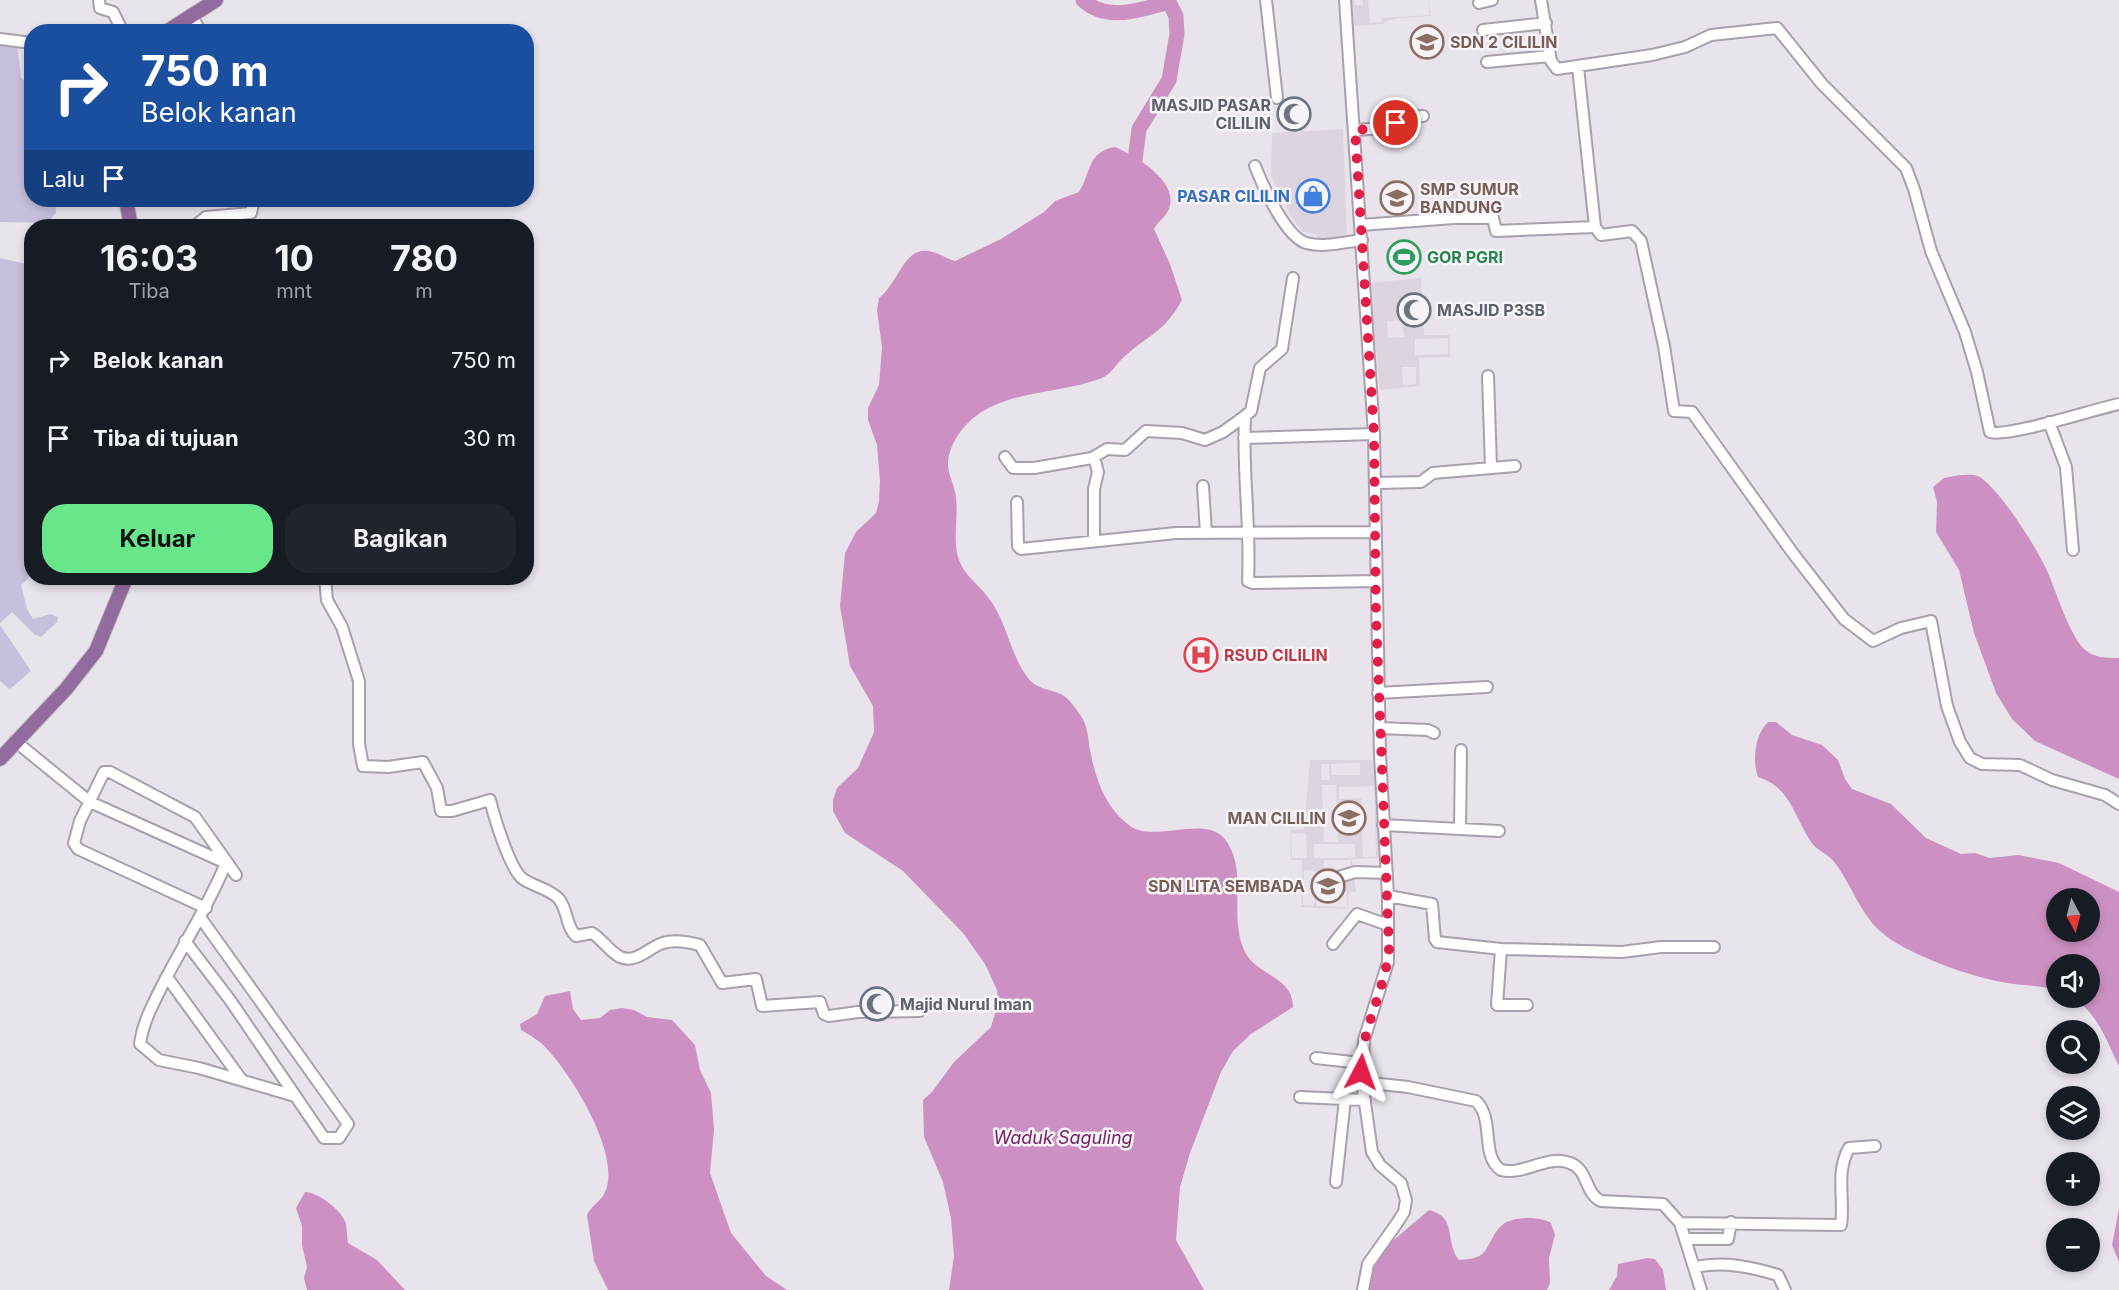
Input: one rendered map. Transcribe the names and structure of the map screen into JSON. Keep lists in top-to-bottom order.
{
  "water": ["Waduk Saguling"],
  "places": {
    "school or university": [
      "SDN 2 CILILIN",
      "SMP SUMUR BANDUNG",
      "MAN CILILIN",
      "SDN LITA SEMBADA"
    ],
    "mosque": ["MASJID PASAR CILILIN", "MASJID P3SB", "Majid Nurul Iman"],
    "shop": ["PASAR CILILIN"],
    "sports": ["GOR PGRI"],
    "hospital": ["RSUD CILILIN"]
  },
  "north": "bottom",
  "page": {
    "turn": ["750 m", "Belok kanan"],
    "then": "Lalu",
    "eta": [
      "16:03",
      "Tiba",
      "10",
      "mnt",
      "780",
      "m"
    ],
    "list": [
      {
        "name": "Belok kanan",
        "value": "750 m"
      },
      {
        "name": "Tiba di tujuan",
        "value": "30 m"
      }
    ],
    "buttons": ["Keluar", "Bagikan"],
    "map_buttons": ["+", "−"]
  }
}
